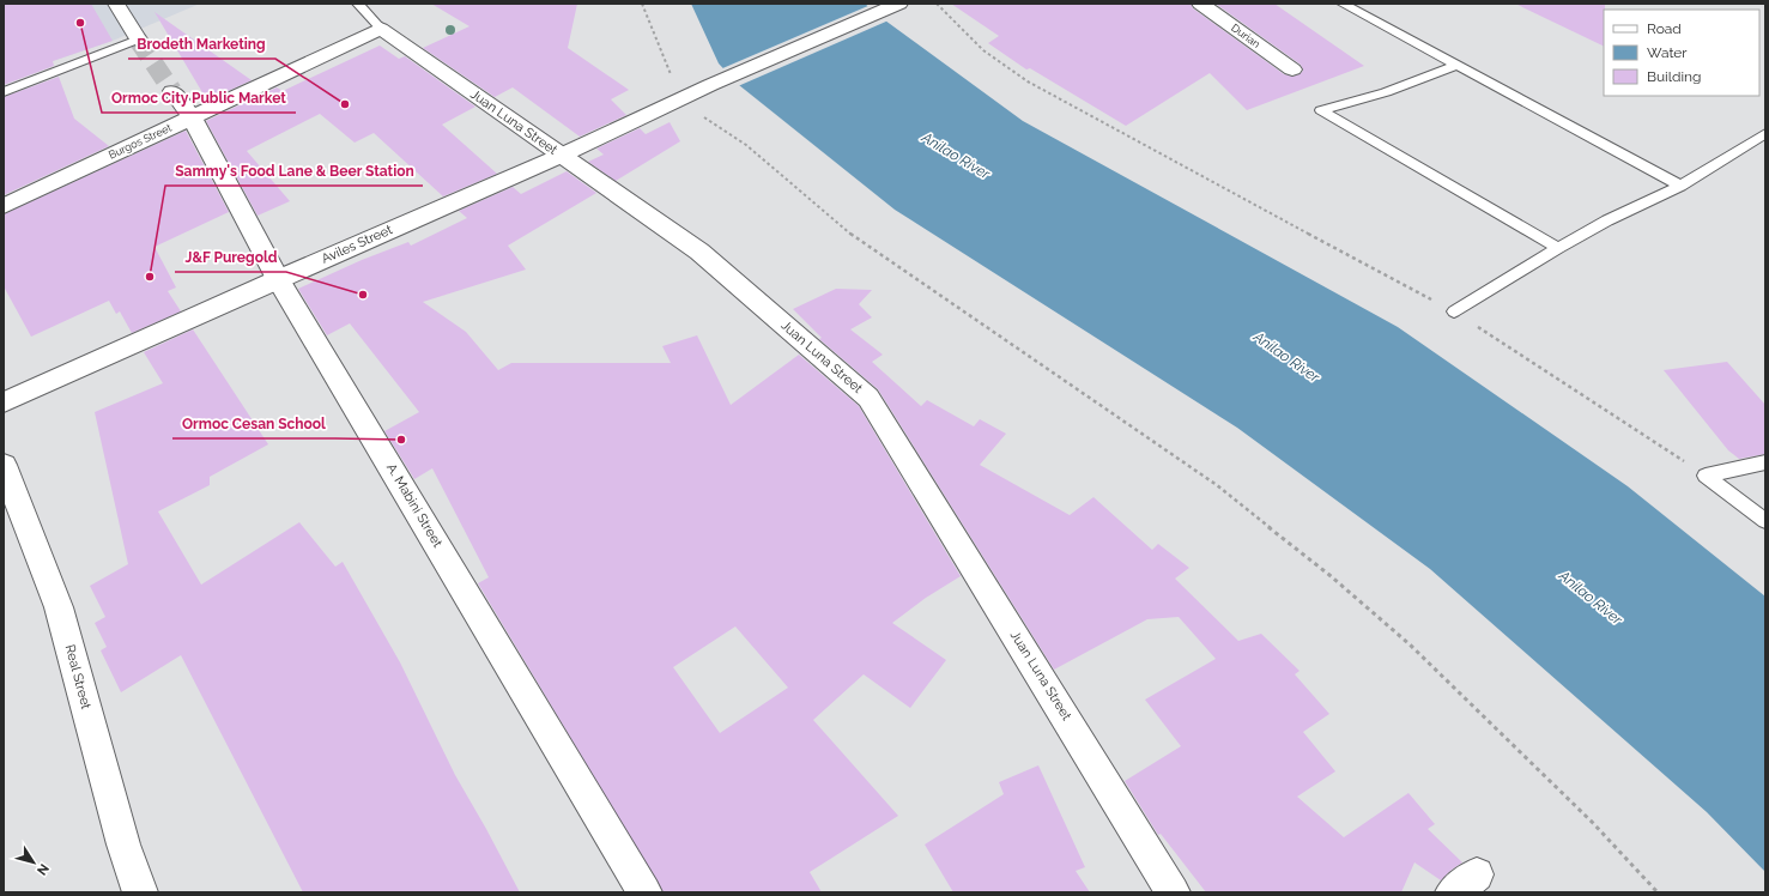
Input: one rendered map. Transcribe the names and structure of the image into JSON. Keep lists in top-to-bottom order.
{
  "streets": {
    "main road": [
      "Durian",
      "Juan Luna Street",
      "Burgos Street",
      "Aviles Street",
      "A. Mabini Street",
      "Real Street"
    ]
  },
  "crossings": [
    ["Juan Luna Street", "Burgos Street"],
    ["Juan Luna Street", "Aviles Street"],
    ["Burgos Street", "A. Mabini Street"],
    ["Aviles Street", "A. Mabini Street"]
  ],
  "water": ["Anilao River"],
  "places": [
    "Ormoc City Public Market",
    "Brodeth Marketing",
    "Sammy's Food Lane & Beer Station",
    "J&F Puregold",
    "Ormoc Cesan School"
  ],
  "legend": ["Road", "Water", "Building"],
  "north": "bottom right"
}
